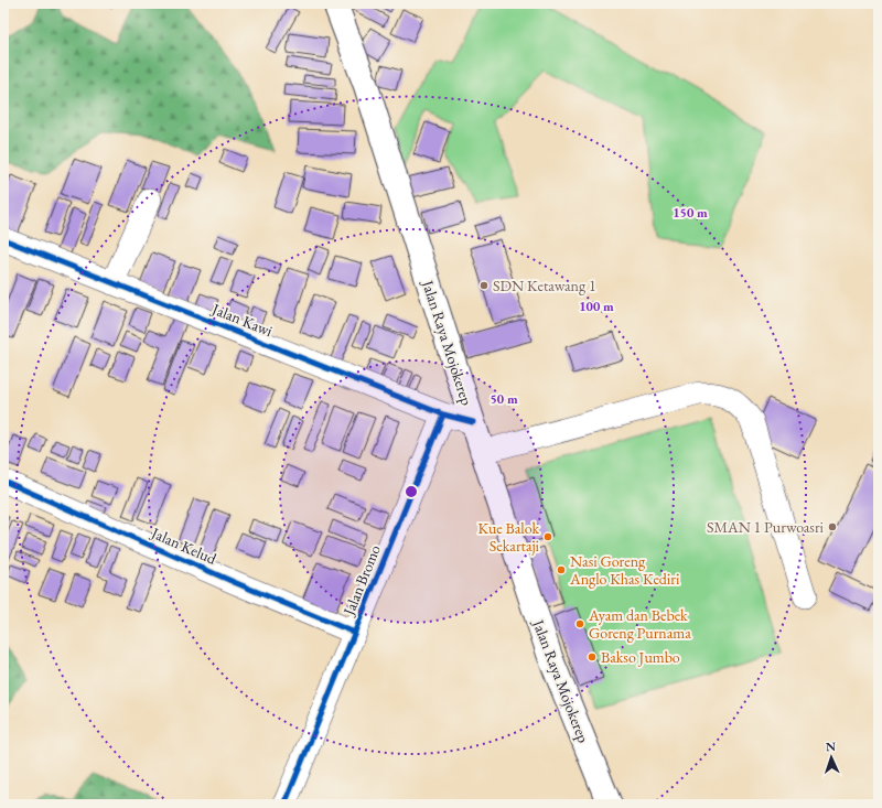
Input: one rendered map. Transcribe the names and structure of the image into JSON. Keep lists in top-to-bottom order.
{
  "streets": {
    "main road": ["Jalan Raya Mojokerep"],
    "street": ["Jalan Kawi", "Jalan Kelud", "Jalan Bromo"]
  },
  "crossings": [
    ["Jalan Kawi", "Jalan Raya Mojokerep"],
    ["Jalan Kawi", "Jalan Bromo"],
    ["Jalan Kelud", "Jalan Bromo"]
  ],
  "places": [
    "SDN Ketawang 1",
    "SMAN 1 Purwoasri",
    "Kue Balok Sekartaji",
    "Nasi Goreng Anglo Khas Kediri",
    "Ayam dan Bebek Goreng Purnama",
    "Bakso Jumbo"
  ],
  "north": "top",
  "rings": ["150 m", "100 m", "50 m"]
}
